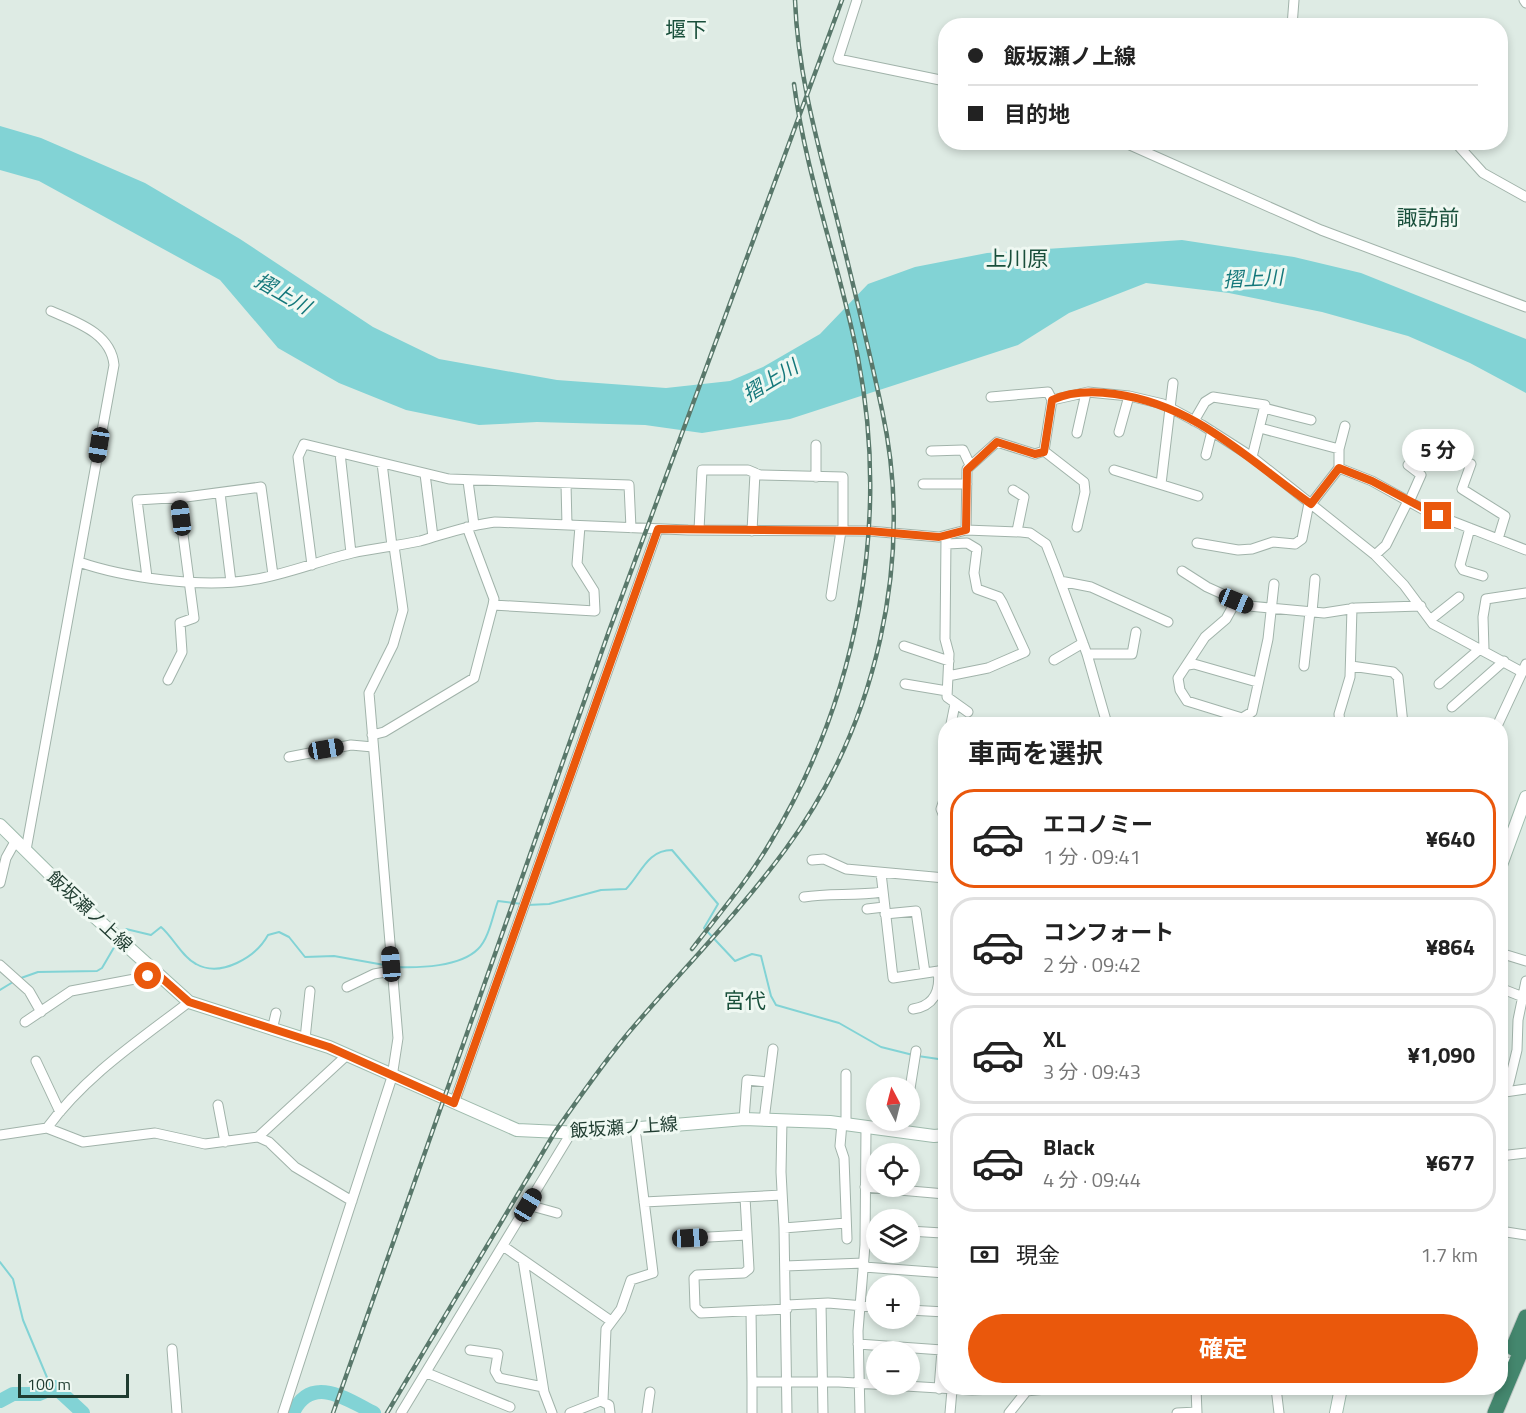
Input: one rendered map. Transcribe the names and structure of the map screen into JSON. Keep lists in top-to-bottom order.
{
  "streets": {
    "main road": ["飯坂瀬ノ上線"]
  },
  "districts": [
    "堰下",
    "諏訪前",
    "上川原",
    "宮代"
  ],
  "water": ["摺上川"],
  "scale_bar": "100 m",
  "north": "top",
  "page": {
    "banner": ["飯坂瀬ノ上線", "目的地"],
    "bubble": "5 分",
    "heading": "車両を選択",
    "list": [
      {
        "name": "エコノミー",
        "note": "1 分 · 09:41",
        "value": "¥640"
      },
      {
        "name": "コンフォート",
        "note": "2 分 · 09:42",
        "value": "¥864"
      },
      {
        "name": "XL",
        "note": "3 分 · 09:43",
        "value": "¥1,090"
      },
      {
        "name": "Black",
        "note": "4 分 · 09:44",
        "value": "¥677"
      }
    ],
    "map_buttons": ["+", "−"],
    "pay": ["現金", "1.7 km"],
    "buttons": "確定",
    "scale": "100 m"
  }
}
